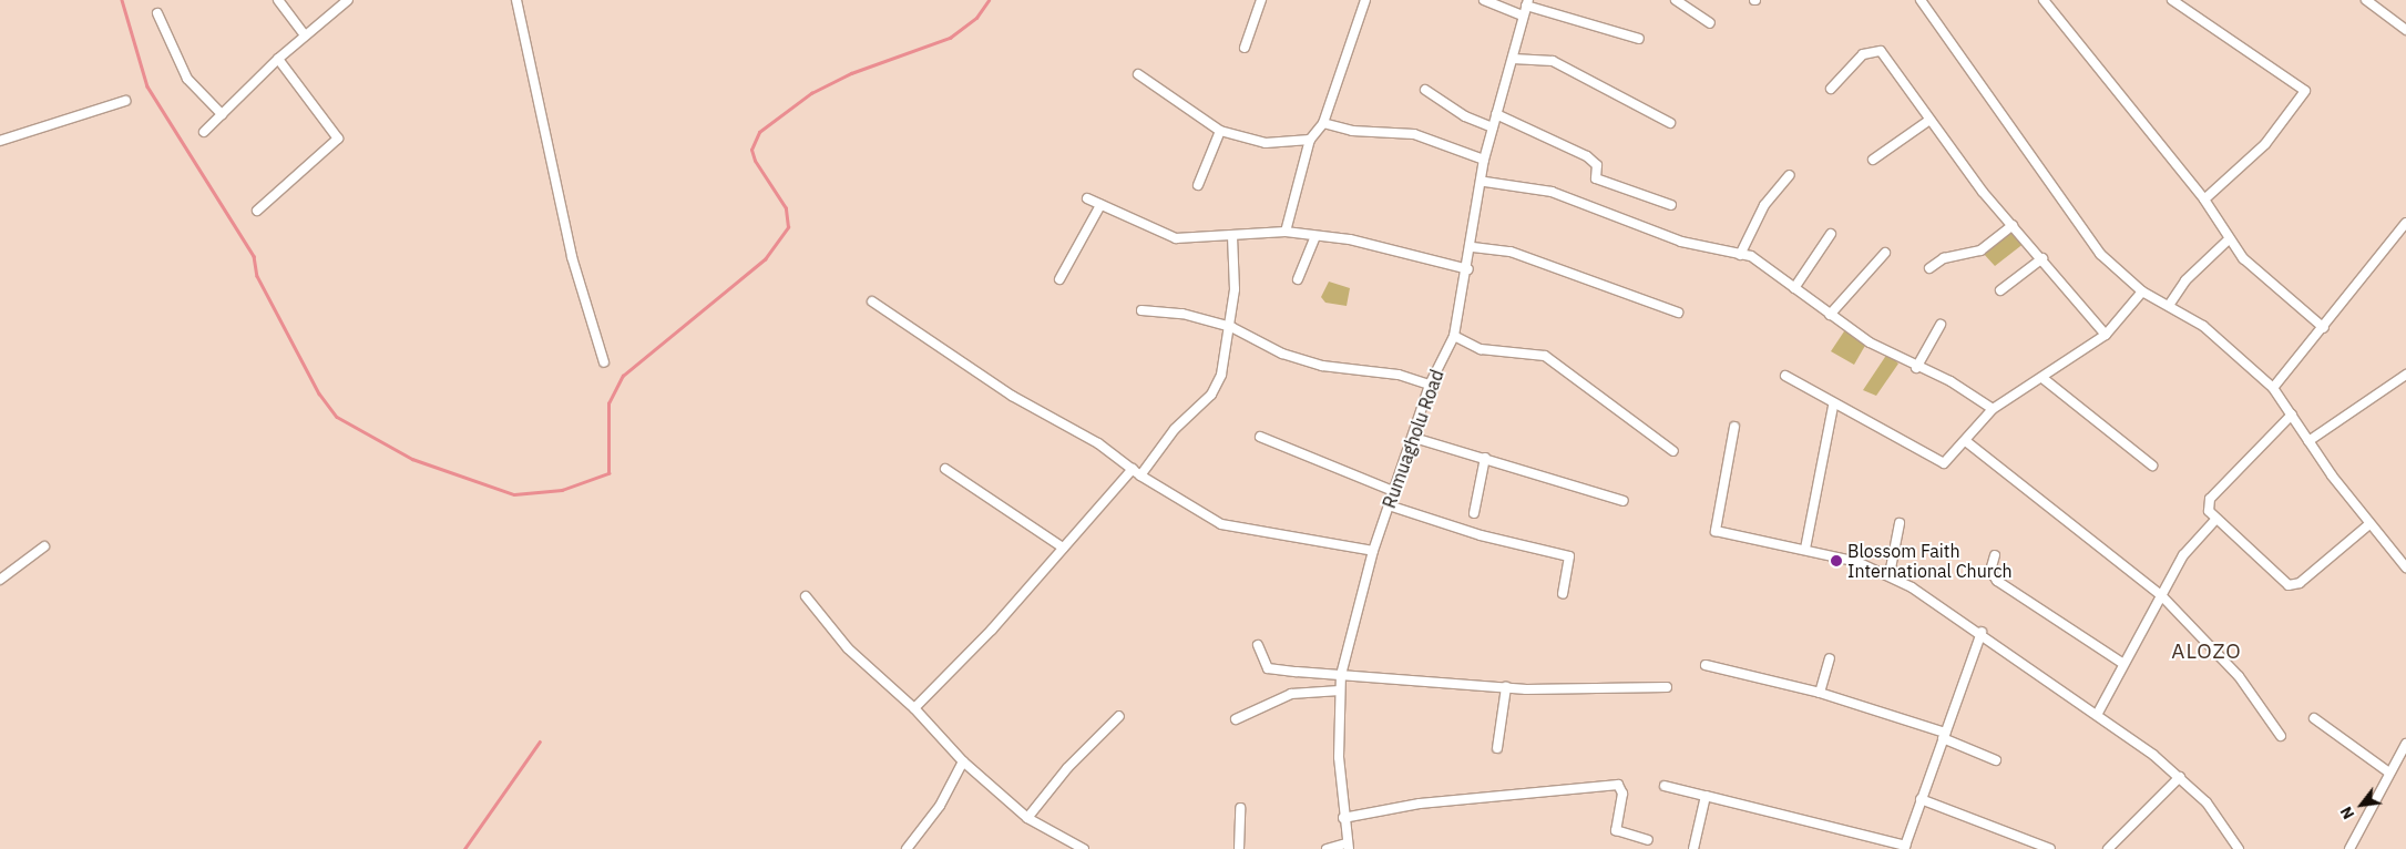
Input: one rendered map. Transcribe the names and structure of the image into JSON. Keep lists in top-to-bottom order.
{
  "streets": {
    "street": ["Rumuagholu Road"]
  },
  "districts": ["ALOZO"],
  "places": ["Blossom Faith International Church"],
  "north": "bottom left"
}
